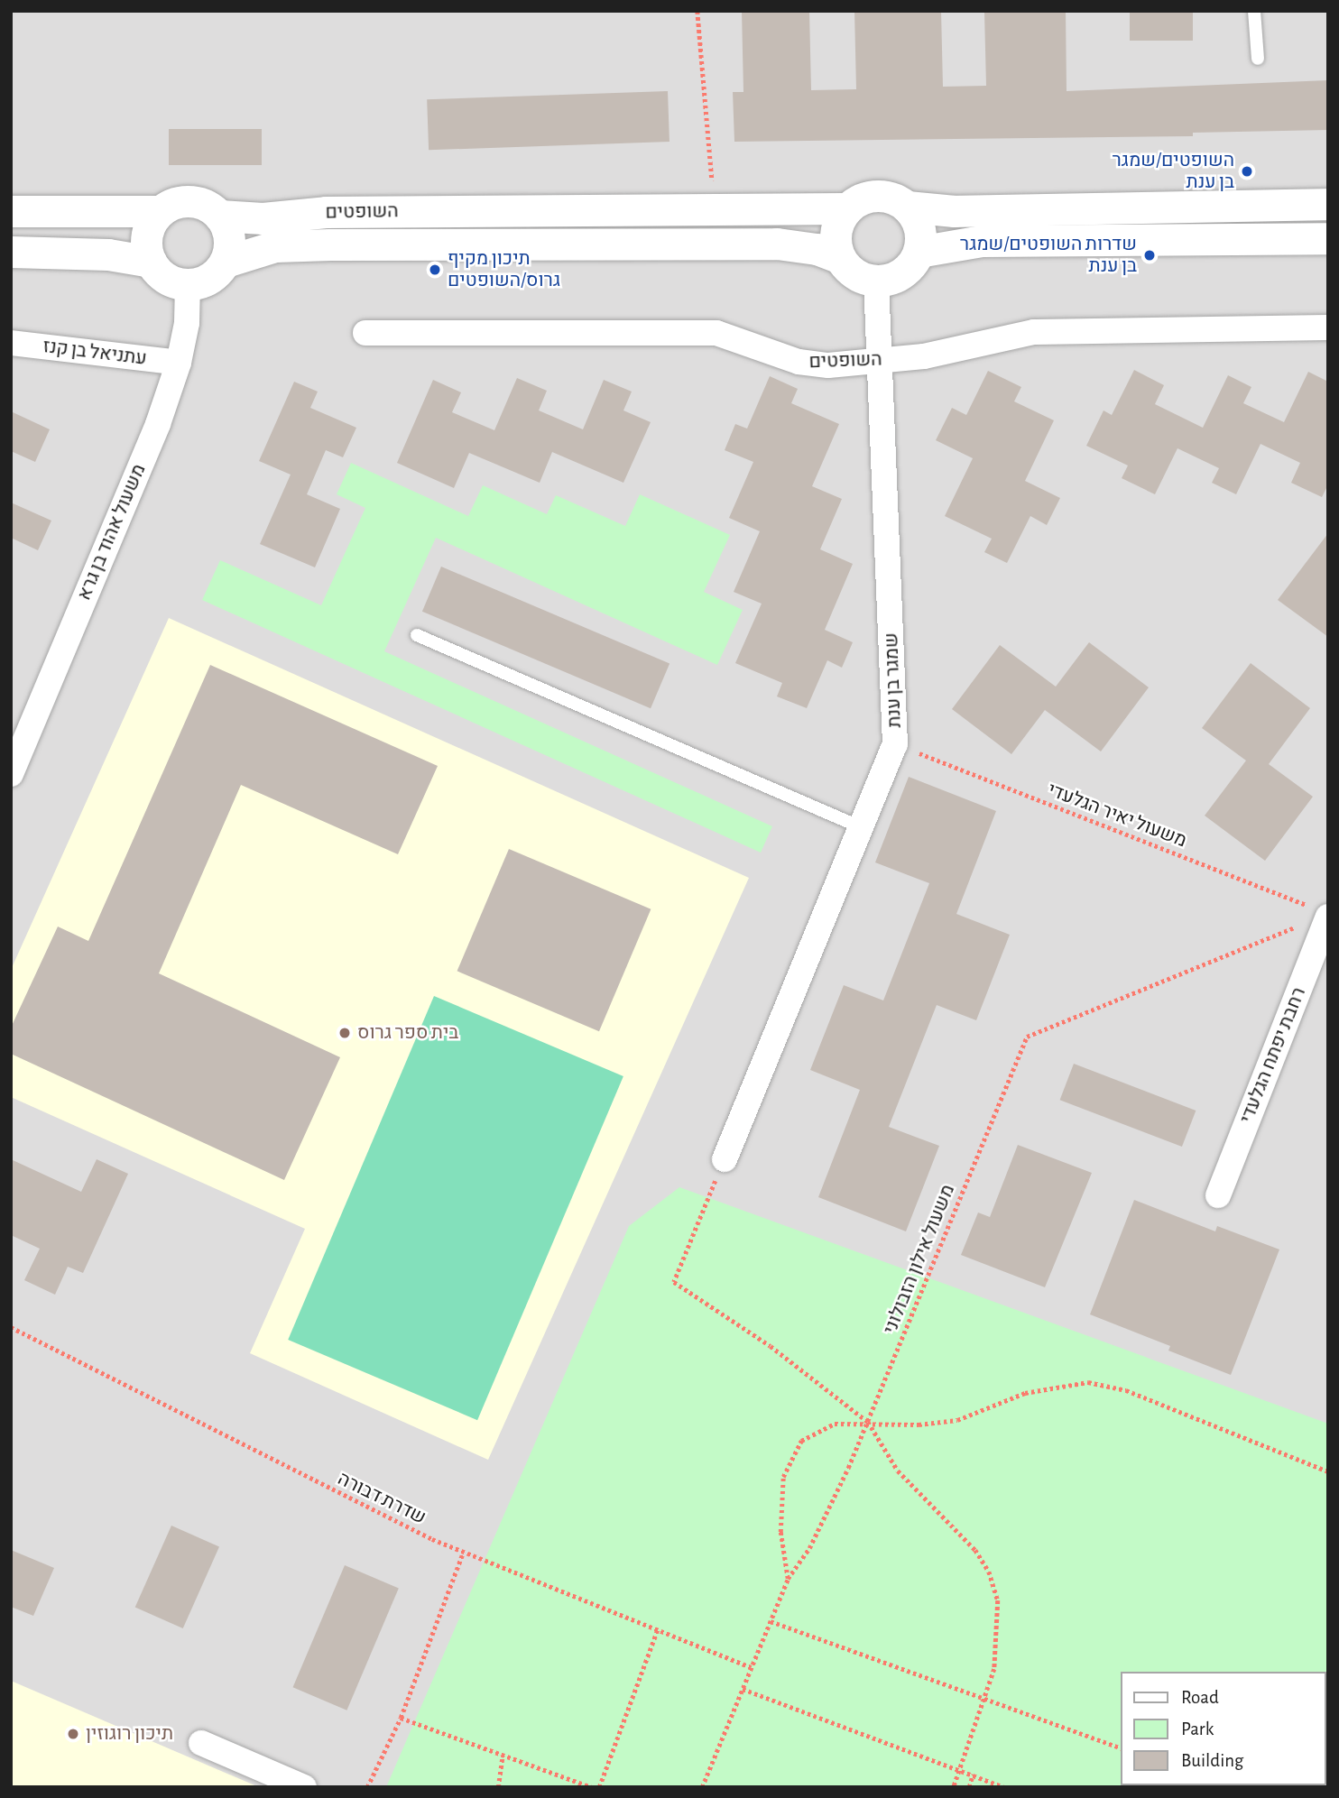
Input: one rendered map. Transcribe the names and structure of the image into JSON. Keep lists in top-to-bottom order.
{
  "streets": {
    "street": [
      "השופטים",
      "עתניאל בן קנז",
      "משעול אהוד בן גרא",
      "שמגר בן ענת",
      "רחבת יפתח הגלעדי"
    ],
    "path": ["משעול יאיר הגלעדי", "משעול אילון הזבולוני", "שדרת דבורה"]
  },
  "crossings": [
    ["השופטים", "משעול אהוד בן גרא"],
    ["השופטים", "שמגר בן ענת"],
    ["עתניאל בן קנז", "משעול אהוד בן גרא"],
    ["שמגר בן ענת", "משעול יאיר הגלעדי"],
    ["משעול יאיר הגלעדי", "רחבת יפתח הגלעדי"],
    ["משעול יאיר הגלעדי", "משעול אילון הזבולוני"],
    ["רחבת יפתח הגלעדי", "משעול אילון הזבולוני"],
    ["משעול אילון הזבולוני", "שדרת דבורה"]
  ],
  "places": [
    "השופטים/שמגר בן ענת",
    "שדרות השופטים/שמגר בן ענת",
    "תיכון מקיף גרוס/השופטים",
    "בית ספר גרוס",
    "תיכון רוגוזין"
  ],
  "legend": ["Road", "Park", "Building"]
}
